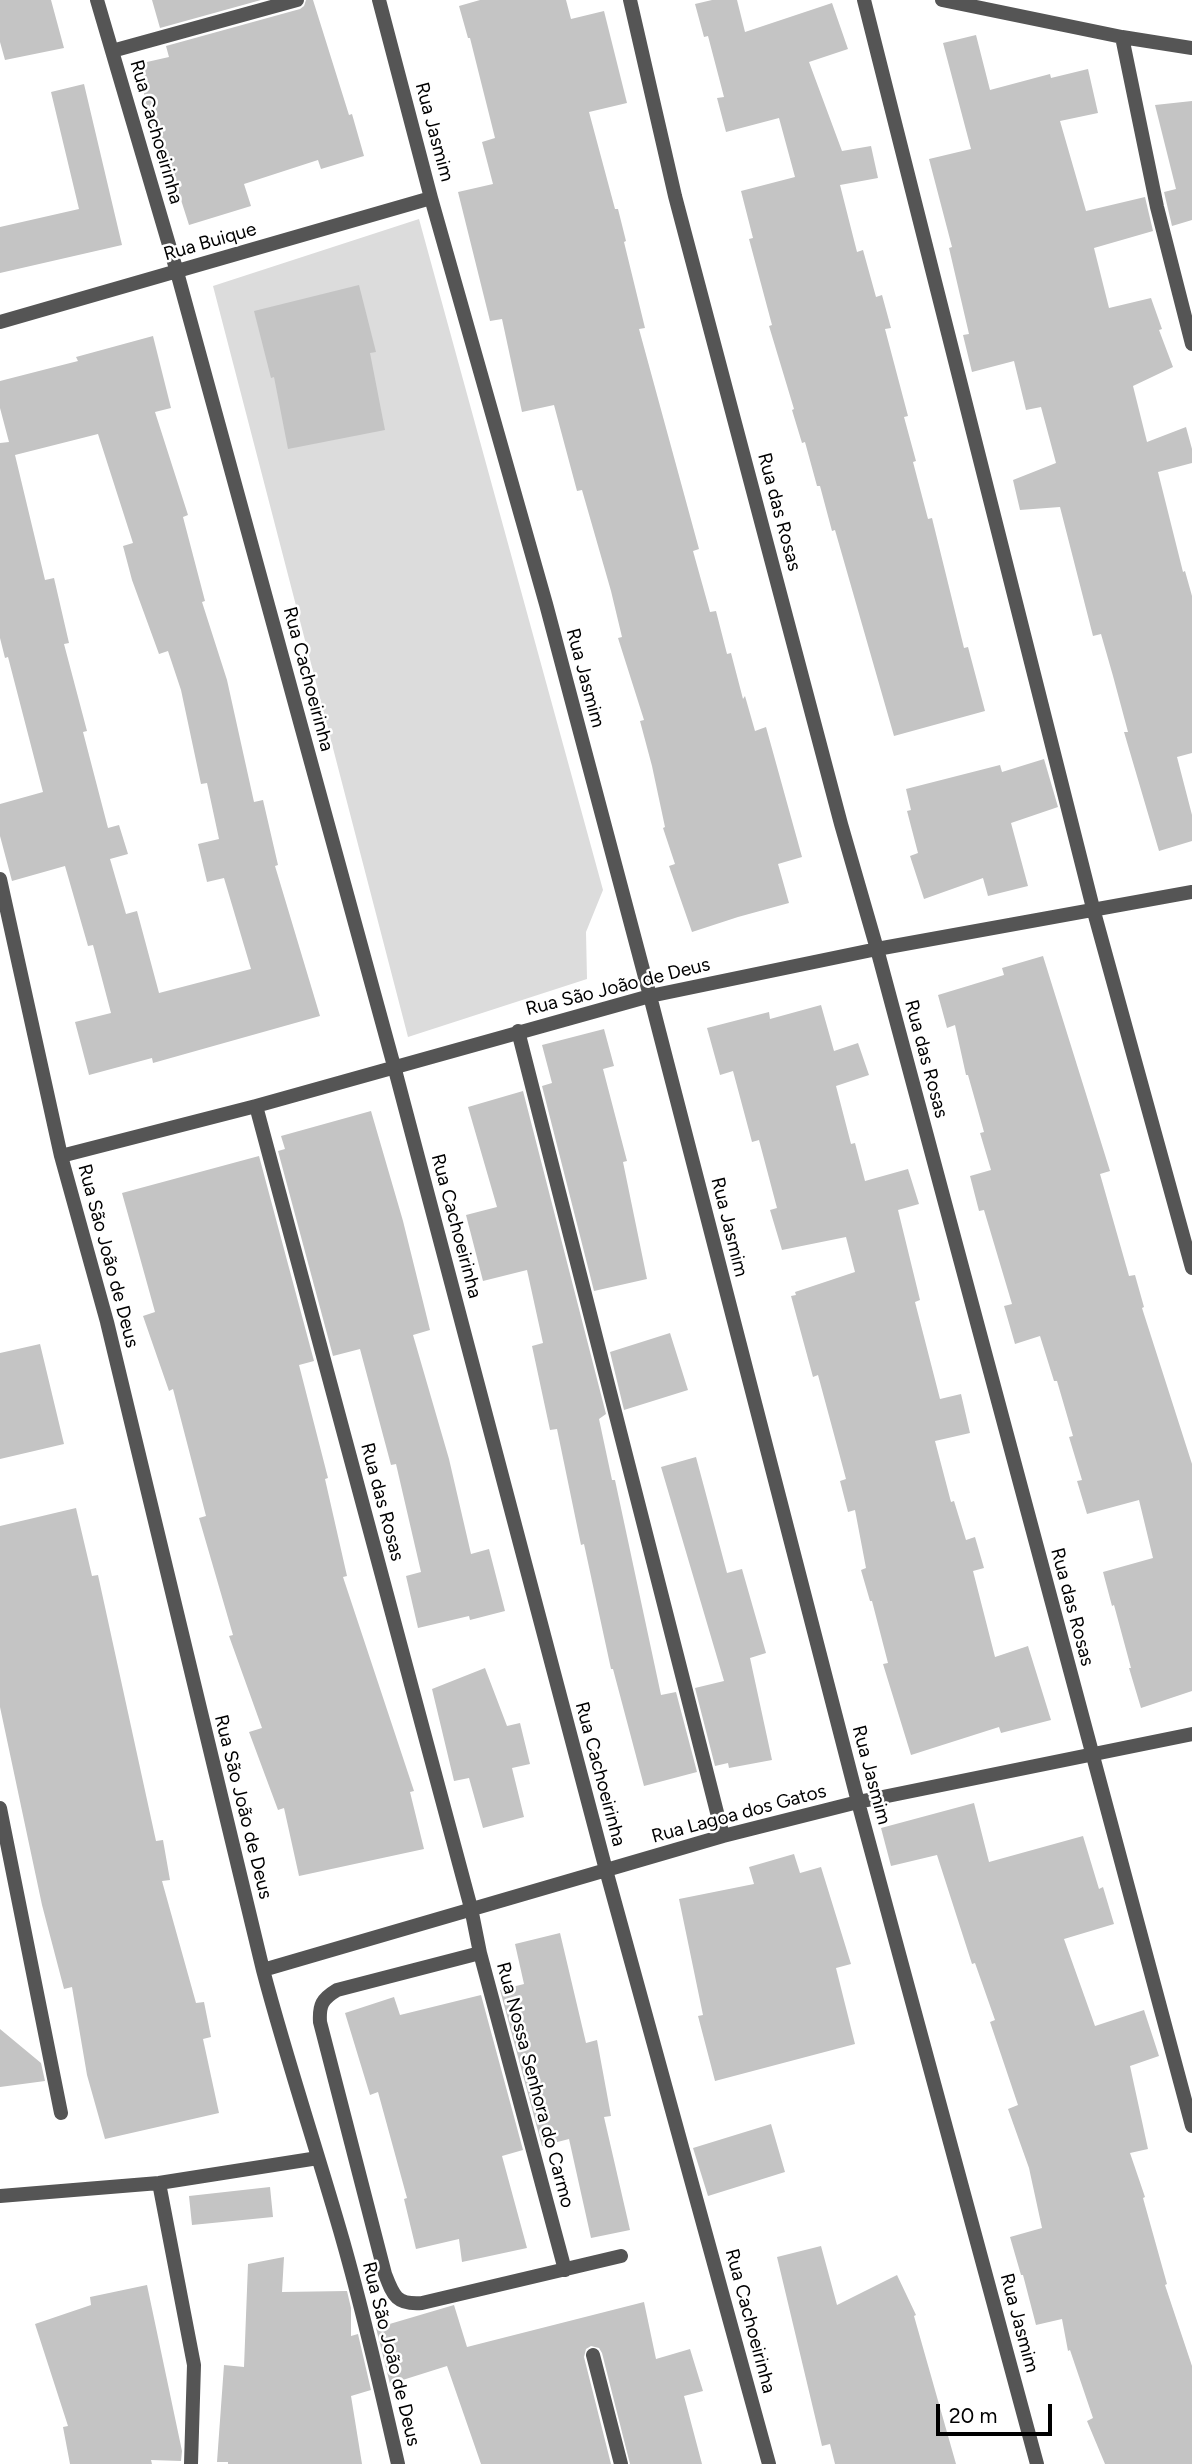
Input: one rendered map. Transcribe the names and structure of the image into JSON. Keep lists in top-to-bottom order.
{
  "streets": {
    "street": [
      "Rua Cachoeirinha",
      "Rua Jasmim",
      "Rua Buique",
      "Rua das Rosas",
      "Rua São João de Deus",
      "Rua Lagoa dos Gatos",
      "Rua Nossa Senhora do Carmo"
    ]
  },
  "crossings": [
    ["Rua Cachoeirinha", "Rua Buique"],
    ["Rua Cachoeirinha", "Rua São João de Deus"],
    ["Rua Cachoeirinha", "Rua Lagoa dos Gatos"],
    ["Rua Jasmim", "Rua Buique"],
    ["Rua Jasmim", "Rua São João de Deus"],
    ["Rua Jasmim", "Rua Lagoa dos Gatos"],
    ["Rua das Rosas", "Rua São João de Deus"],
    ["Rua das Rosas", "Rua Lagoa dos Gatos"],
    ["Rua das Rosas", "Rua Nossa Senhora do Carmo"],
    ["Rua São João de Deus", "Rua Lagoa dos Gatos"],
    ["Rua Lagoa dos Gatos", "Rua Nossa Senhora do Carmo"]
  ],
  "scale_bar": "20 m"
}
